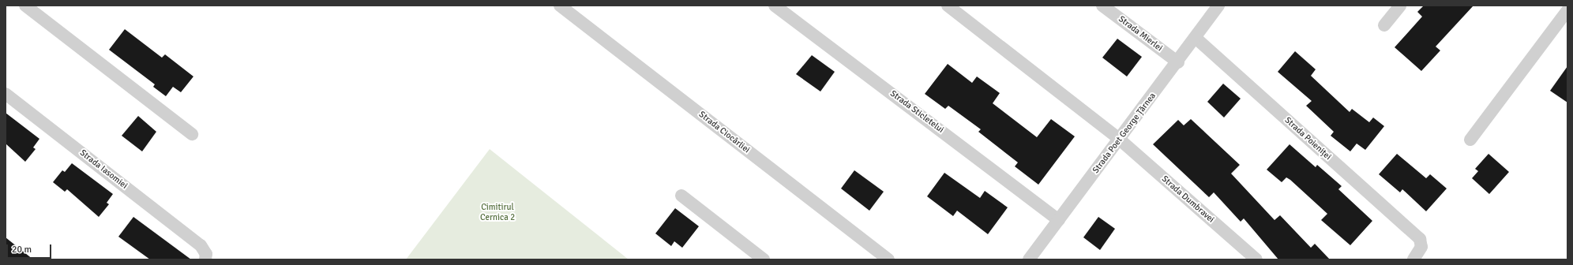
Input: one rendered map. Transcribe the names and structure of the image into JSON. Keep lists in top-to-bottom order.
{
  "streets": {
    "street": [
      "Strada Mierlei",
      "Strada Sticletelui",
      "Strada Ciocârliei",
      "Strada Poet George Țărnea",
      "Strada Poieniței",
      "Strada Iasomiei",
      "Strada Dumbravei"
    ]
  },
  "crossings": [
    ["Strada Mierlei", "Strada Poet George Țărnea"],
    ["Strada Sticletelui", "Strada Poet George Țărnea"],
    ["Strada Poet George Țărnea", "Strada Poieniței"],
    ["Strada Poet George Țărnea", "Strada Dumbravei"]
  ],
  "parks": ["Cimitirul Cernica 2"],
  "scale_bar": "20 m"
}
